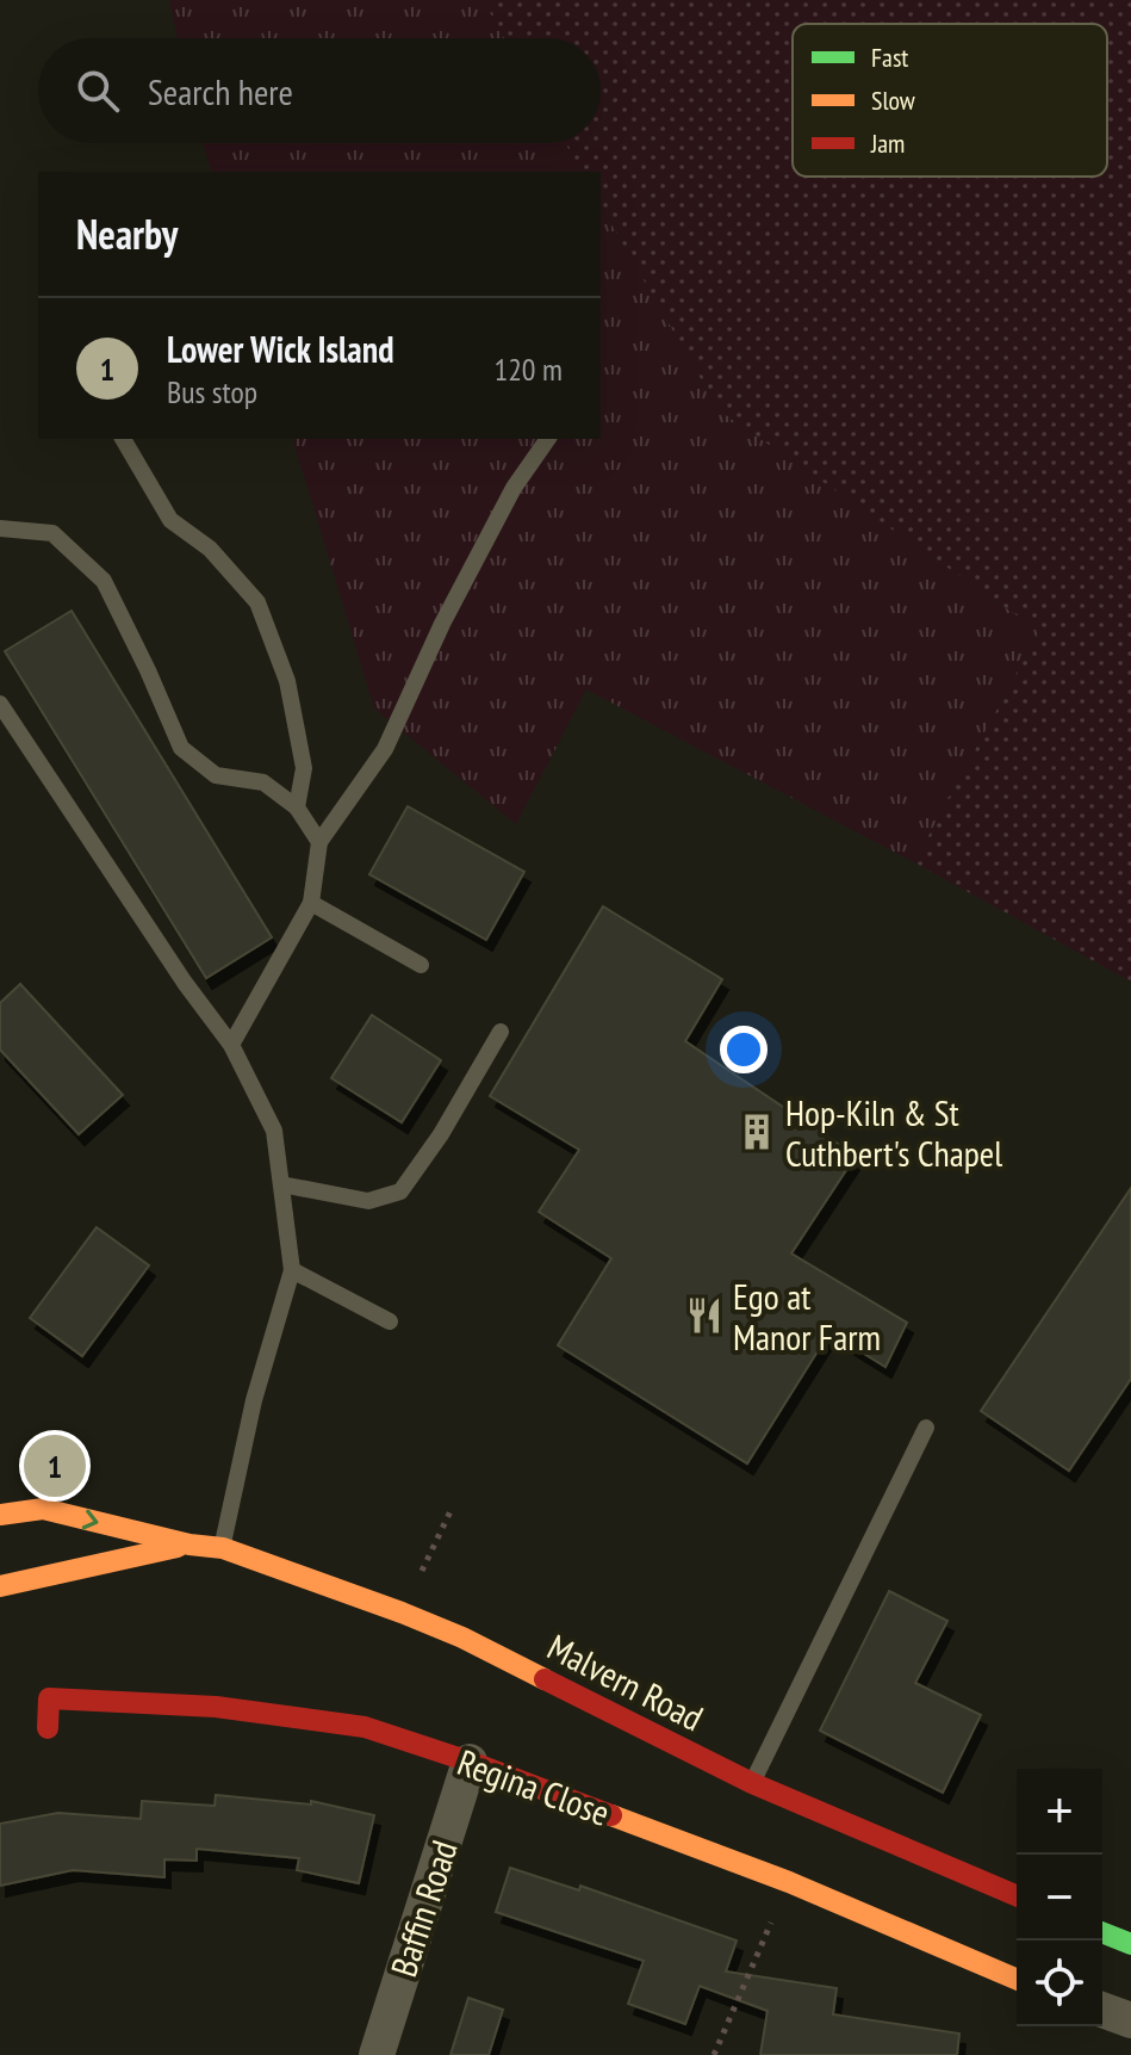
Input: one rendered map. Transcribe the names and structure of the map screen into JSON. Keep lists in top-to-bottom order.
{
  "streets": {
    "main road": ["Malvern Road", "Regina Close"],
    "street": ["Baffin Road"]
  },
  "crossings": [
    ["Regina Close", "Baffin Road"]
  ],
  "places": {
    "building": ["Hop-Kiln & St Cuthbert's Chapel"],
    "restaurant": ["Ego at Manor Farm"]
  },
  "legend": ["Fast", "Slow", "Jam"],
  "page": {
    "search": "Search here",
    "heading": "Nearby",
    "list": [
      {
        "mark": "1",
        "name": "Lower Wick Island",
        "note": "Bus stop",
        "value": "120 m"
      }
    ],
    "pins": "1",
    "map_buttons": ["+", "−"]
  }
}
